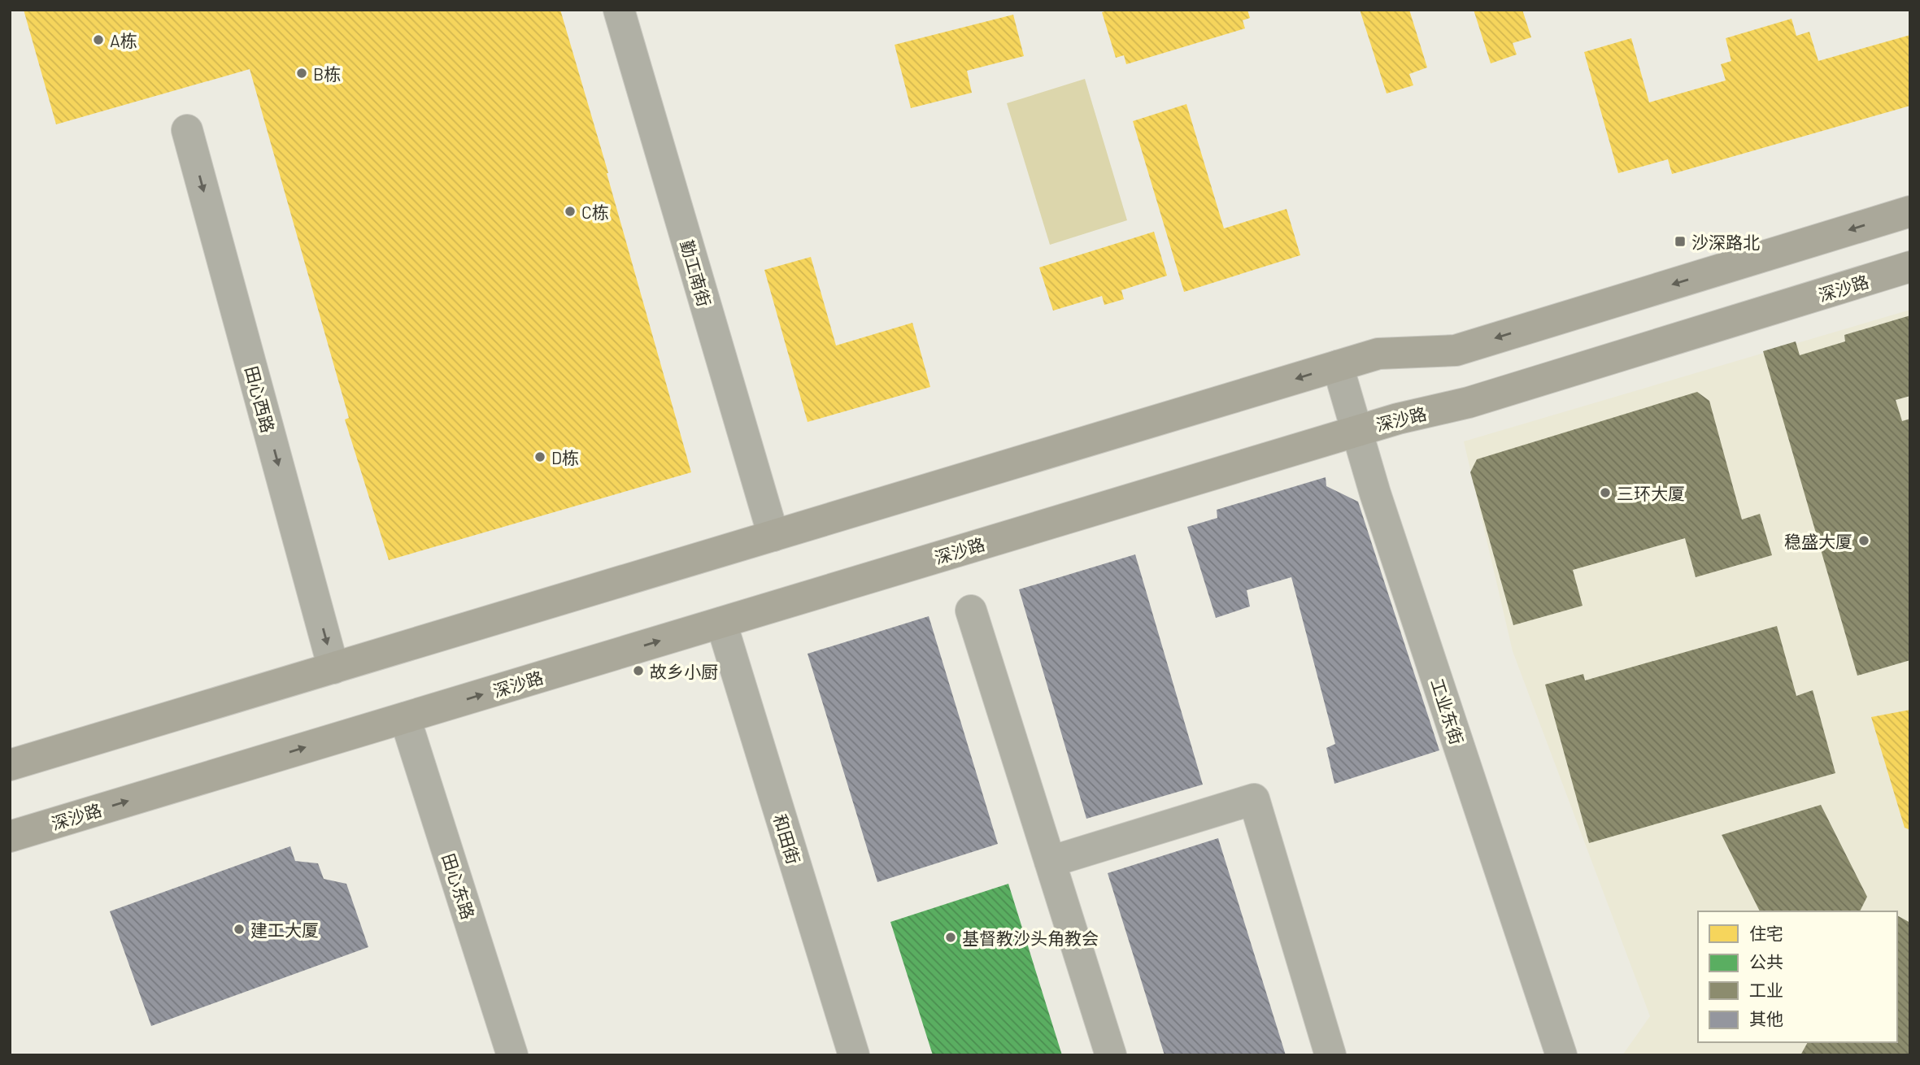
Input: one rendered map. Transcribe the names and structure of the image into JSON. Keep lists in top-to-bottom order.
{
  "streets": {
    "main road": ["深沙路"],
    "street": [
      "勤工南街",
      "田心西路",
      "工业东街",
      "和田街",
      "田心东路"
    ]
  },
  "crossings": [
    ["深沙路", "工业东街"],
    ["深沙路", "和田街"],
    ["深沙路", "田心东路"]
  ],
  "one_way": ["田心西路"],
  "places": {
    "other": [
      "A栋",
      "B栋",
      "C栋",
      "D栋",
      "三环大厦",
      "稳盛大厦",
      "故乡小厨",
      "建工大厦",
      "基督教沙头角教会"
    ],
    "transit": ["沙深路北"]
  },
  "legend": [
    "住宅",
    "公共",
    "工业",
    "其他"
  ]
}
